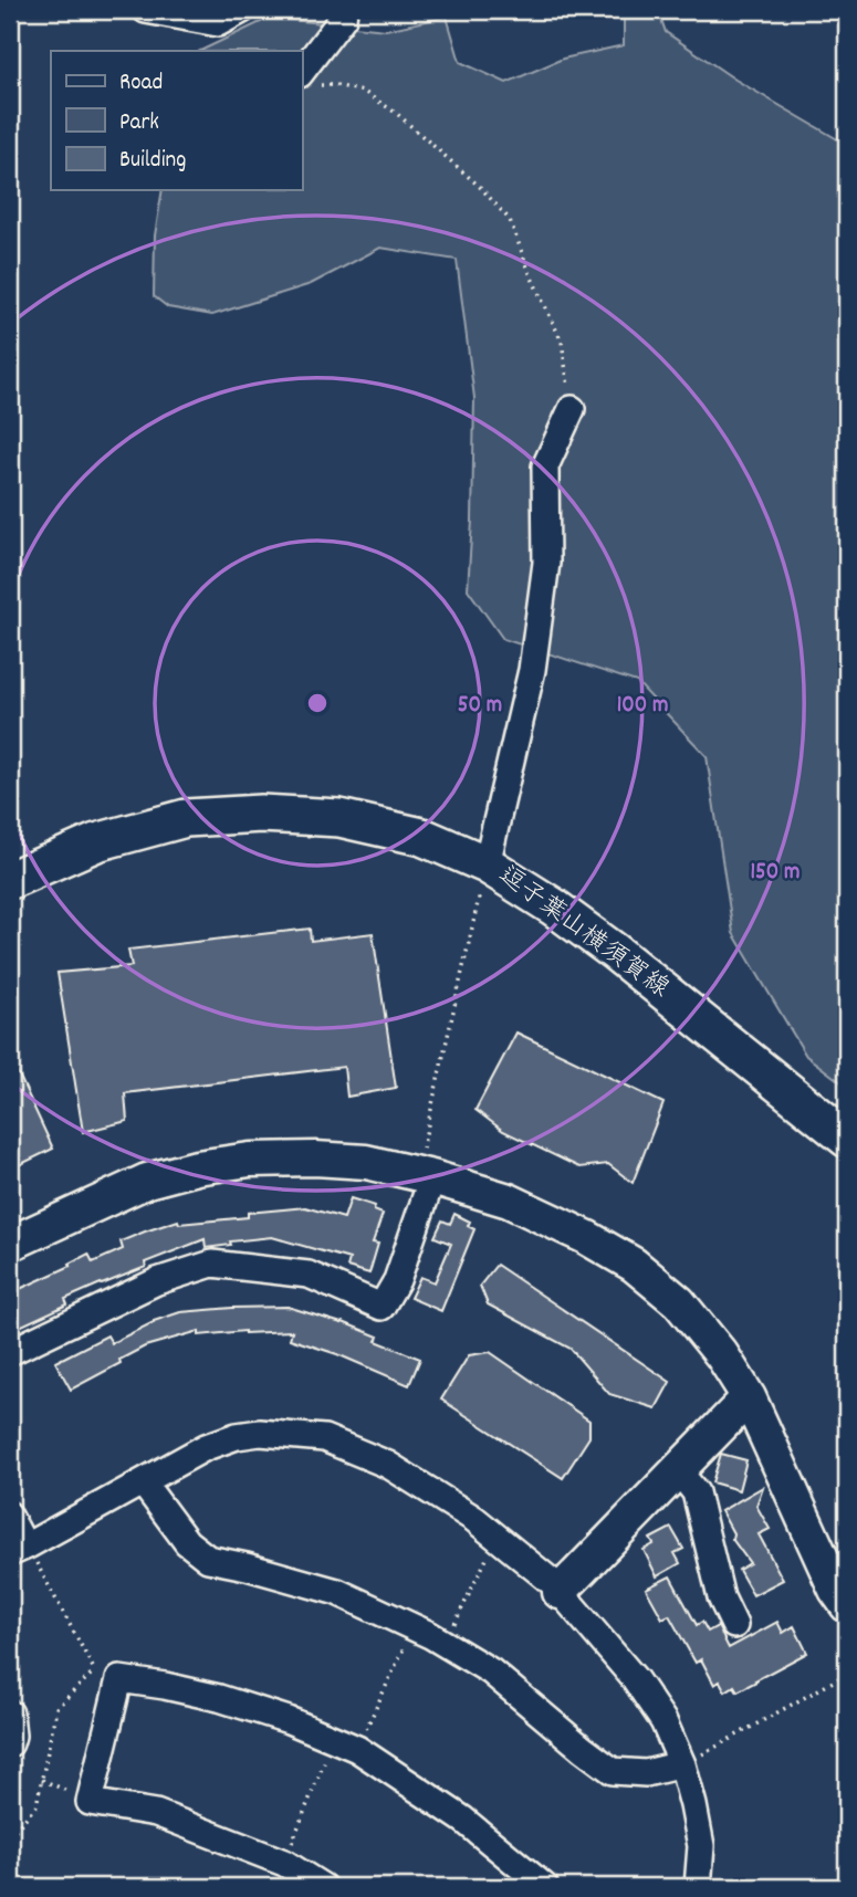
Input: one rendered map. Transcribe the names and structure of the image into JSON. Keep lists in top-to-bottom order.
{
  "streets": {
    "main road": ["逗子葉山横須賀線"]
  },
  "legend": ["Road", "Park", "Building"],
  "rings": ["50 m", "100 m", "150 m"]
}
